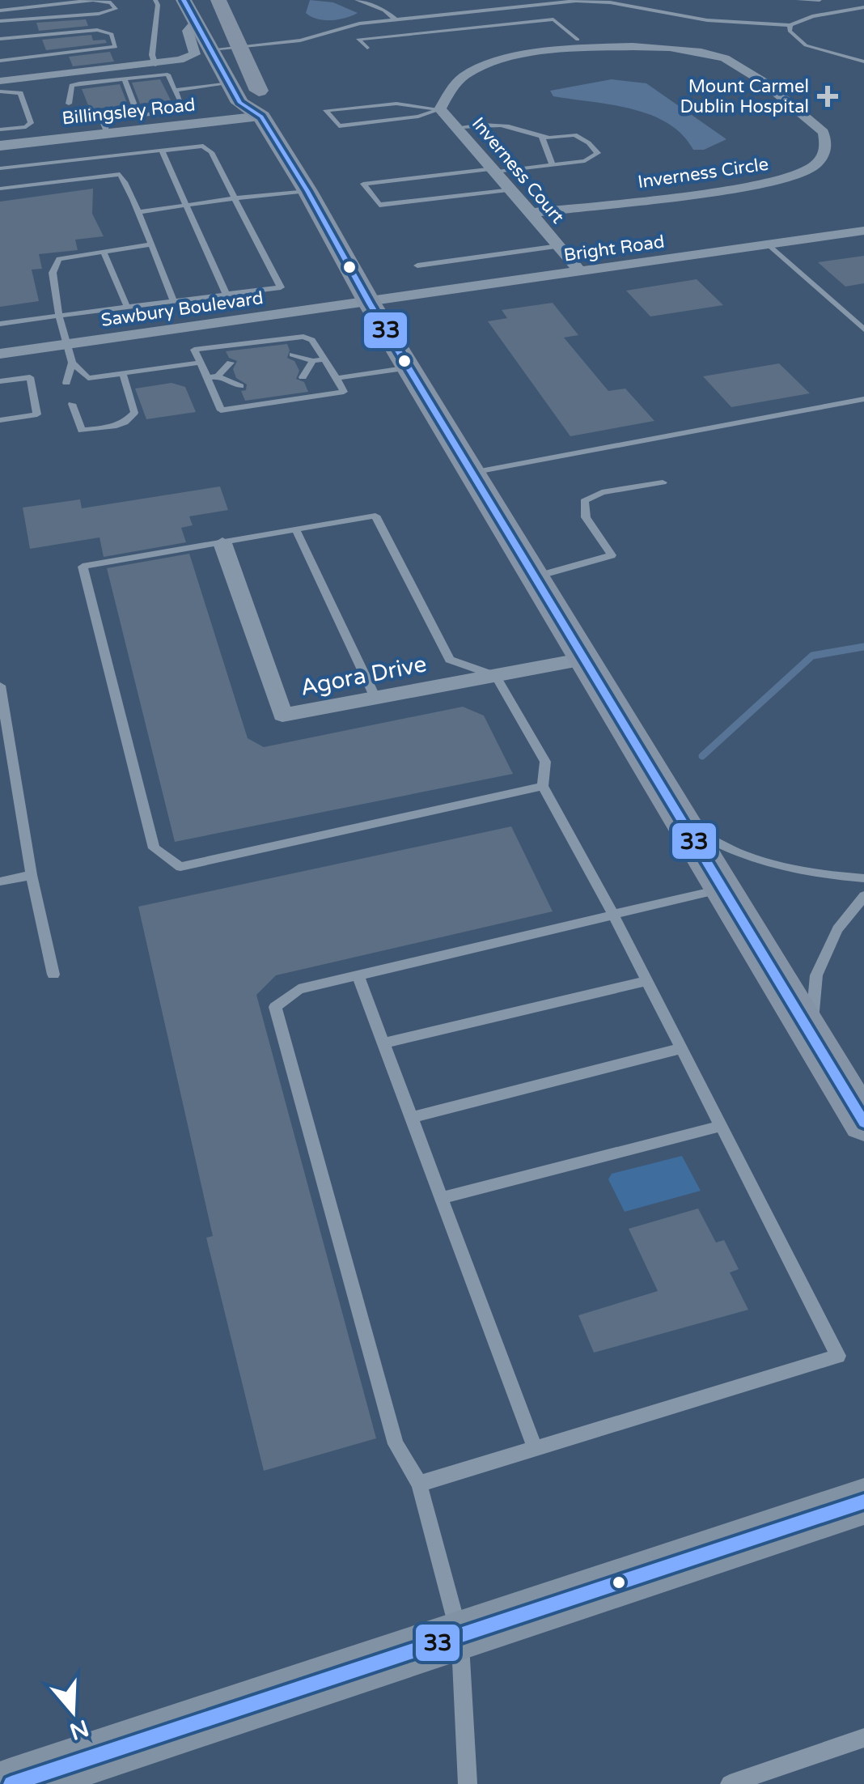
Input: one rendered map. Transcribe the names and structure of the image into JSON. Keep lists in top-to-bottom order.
{
  "streets": {
    "street": [
      "Billingsley Road",
      "Inverness Court",
      "Inverness Circle",
      "Bright Road",
      "Sawbury Boulevard",
      "Agora Drive"
    ]
  },
  "crossings": [
    ["Inverness Court", "Inverness Circle"],
    ["Inverness Court", "Bright Road"],
    ["Bright Road", "Sawbury Boulevard"]
  ],
  "places": {
    "health": ["Mount Carmel Dublin Hospital"]
  },
  "lines": ["transit line 33"],
  "north": "bottom"
}
